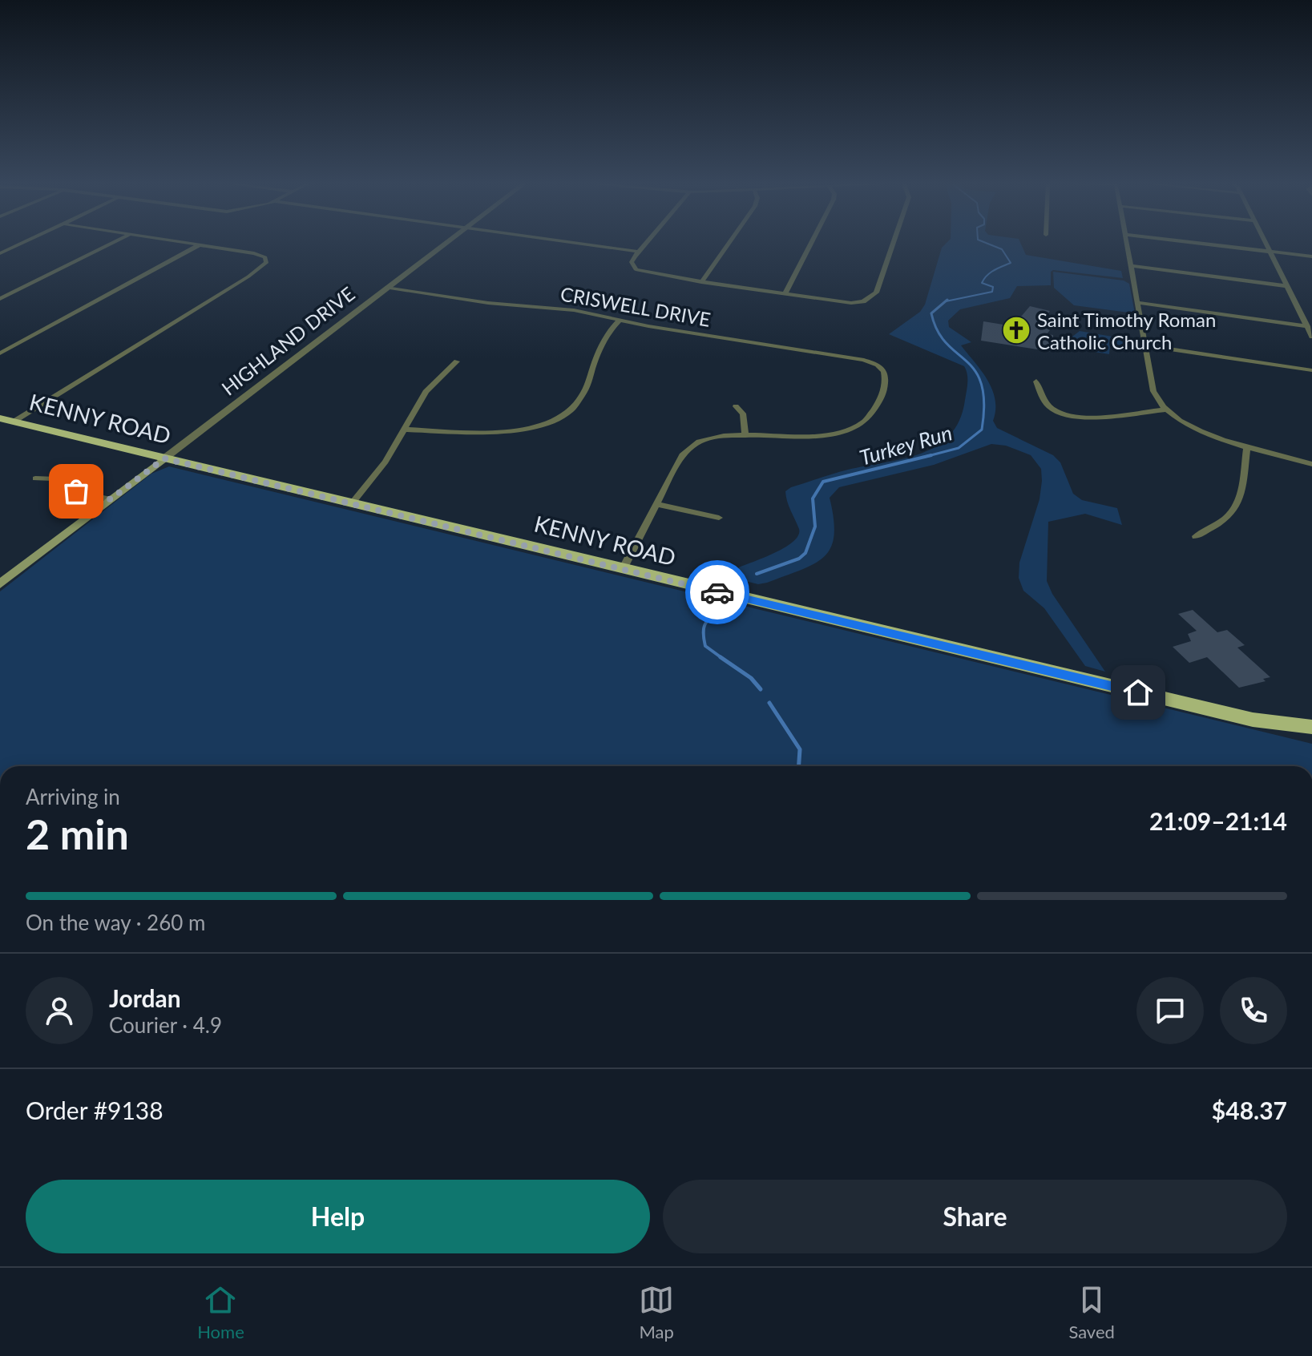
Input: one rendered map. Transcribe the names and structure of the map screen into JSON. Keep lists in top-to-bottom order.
{
  "streets": {
    "main road": ["KENNY ROAD"],
    "street": ["CRISWELL DRIVE", "HIGHLAND DRIVE"]
  },
  "crossings": [
    ["CRISWELL DRIVE", "HIGHLAND DRIVE"],
    ["HIGHLAND DRIVE", "KENNY ROAD"]
  ],
  "water": ["Turkey Run"],
  "places": {
    "church": ["Saint Timothy Roman Catholic Church"]
  },
  "page": {
    "heading": ["2 min", "Arriving in", "21:09–21:14"],
    "panel": [
      "Jordan",
      "Courier · 4.9",
      "Order #9138",
      "$48.37"
    ],
    "bar": "On the way · 260 m",
    "buttons": ["Help", "Share"],
    "tabs": ["Home", "Map", "Saved"]
  }
}
